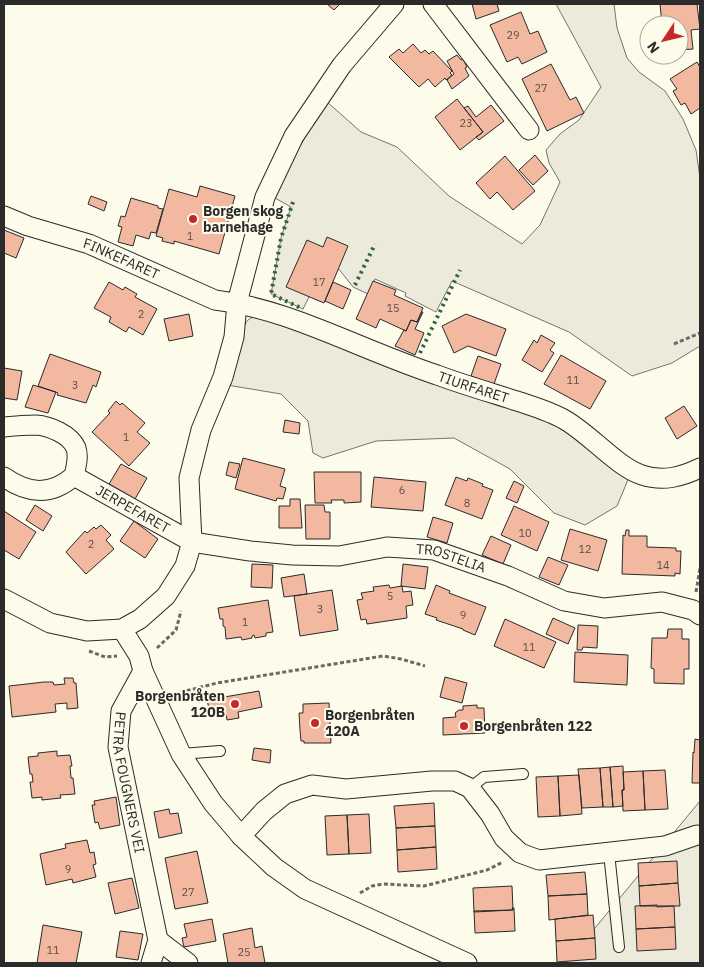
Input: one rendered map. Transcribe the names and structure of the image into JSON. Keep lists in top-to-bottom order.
{
  "streets": {
    "street": [
      "FINKEFARET",
      "TIURFARET",
      "JERPEFARET",
      "TROSTELIA",
      "PETRA FOUGNERS VEI"
    ]
  },
  "crossings": [
    ["FINKEFARET", "TIURFARET"],
    ["JERPEFARET", "TROSTELIA"]
  ],
  "places": [
    "Borgen skog barnehage",
    "Borgenbråten 120B",
    "Borgenbråten 120A",
    "Borgenbråten 122"
  ],
  "house_numbers": [
    "29",
    "27",
    "23",
    "1",
    "17",
    "15",
    "2",
    "11",
    "3",
    "1",
    "6",
    "8",
    "10",
    "2",
    "12",
    "14",
    "5",
    "3",
    "9",
    "1",
    "11",
    "9",
    "27",
    "11",
    "25"
  ],
  "north": "bottom left"
}
